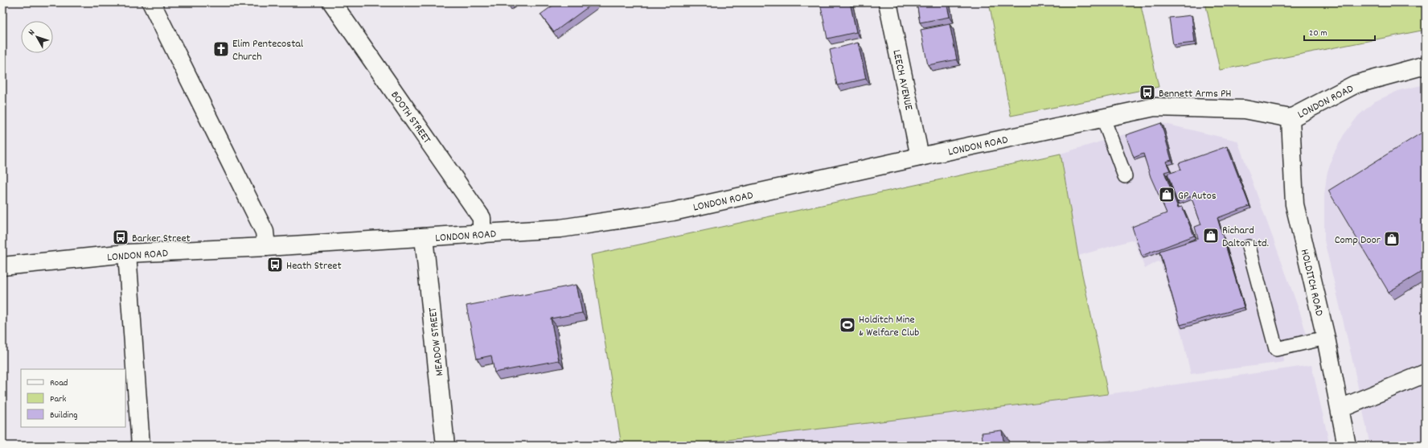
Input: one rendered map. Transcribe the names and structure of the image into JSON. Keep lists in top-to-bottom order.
{
  "streets": {
    "street": [
      "LEECH AVENUE",
      "LONDON ROAD",
      "BOOTH STREET",
      "HOLDITCH ROAD",
      "MEADOW STREET"
    ]
  },
  "crossings": [
    ["LEECH AVENUE", "LONDON ROAD"],
    ["LONDON ROAD", "BOOTH STREET"],
    ["LONDON ROAD", "HOLDITCH ROAD"],
    ["LONDON ROAD", "MEADOW STREET"]
  ],
  "places": {
    "church": ["Elim Pentecostal Church"],
    "bus stop": ["Bennett Arms PH", "Barker Street", "Heath Street"],
    "shop": ["GP Autos", "Richard Dalton Ltd.", "Comp Door"],
    "sports": ["Holditch Mine & Welfare Club"]
  },
  "legend": ["Road", "Park", "Building"],
  "scale_bar": "20 m",
  "north": "top left"
}
